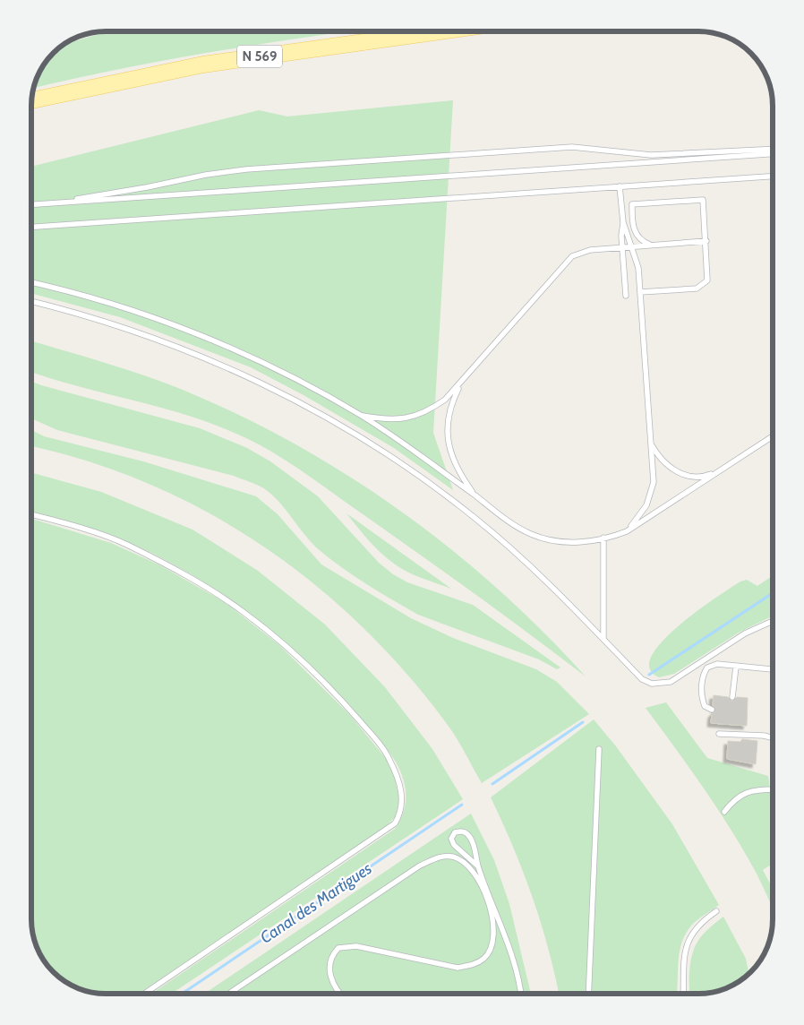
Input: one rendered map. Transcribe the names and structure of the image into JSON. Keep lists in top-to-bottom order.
{
  "streets": {
    "main road": ["N 569"]
  },
  "water": ["Canal des Martigues"]
}
